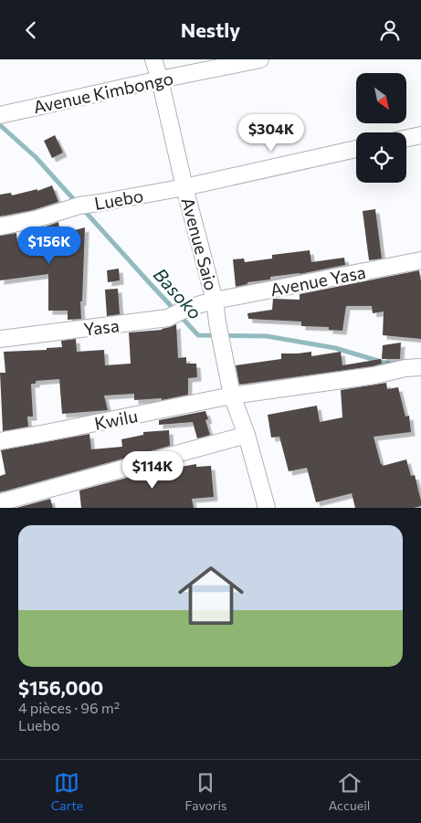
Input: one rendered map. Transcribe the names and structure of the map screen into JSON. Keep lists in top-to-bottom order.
{
  "streets": {
    "street": [
      "Avenue Kimbongo",
      "Luebo",
      "Avenue Saio",
      "Avenue Yasa",
      "Yasa",
      "Kwilu"
    ]
  },
  "crossings": [
    ["Avenue Kimbongo", "Avenue Saio"],
    ["Luebo", "Avenue Saio"],
    ["Avenue Saio", "Avenue Yasa"],
    ["Avenue Saio", "Yasa"],
    ["Avenue Saio", "Kwilu"],
    ["Avenue Yasa", "Yasa"]
  ],
  "water": ["Basoko"],
  "north": "bottom right",
  "page": {
    "header": "Nestly",
    "price": ["$304K", "$156K", "$114K"],
    "list": [
      {
        "name": "$156,000",
        "note": "4 pièces · 96 m² · Luebo"
      }
    ],
    "tabs": ["Carte", "Favoris", "Accueil"]
  }
}
